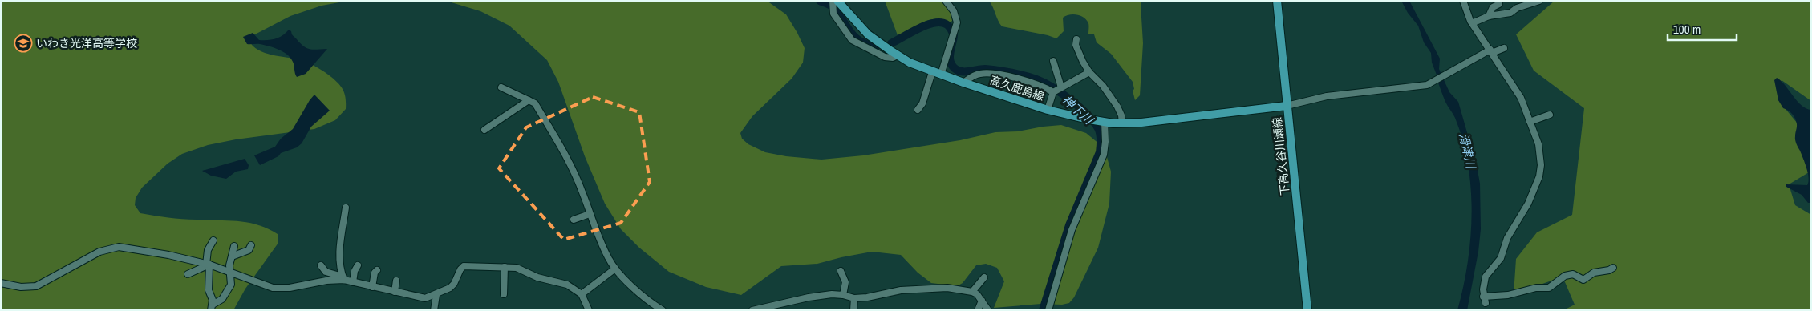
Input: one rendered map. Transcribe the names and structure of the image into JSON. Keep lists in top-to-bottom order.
{
  "streets": {
    "main road": ["高久鹿島線", "下高久谷川瀬線"]
  },
  "crossings": [
    ["高久鹿島線", "下高久谷川瀬線"]
  ],
  "water": ["神下川", "滑津川"],
  "places": {
    "school or university": ["いわき光洋高等学校"]
  },
  "scale_bar": "100 m"
}
